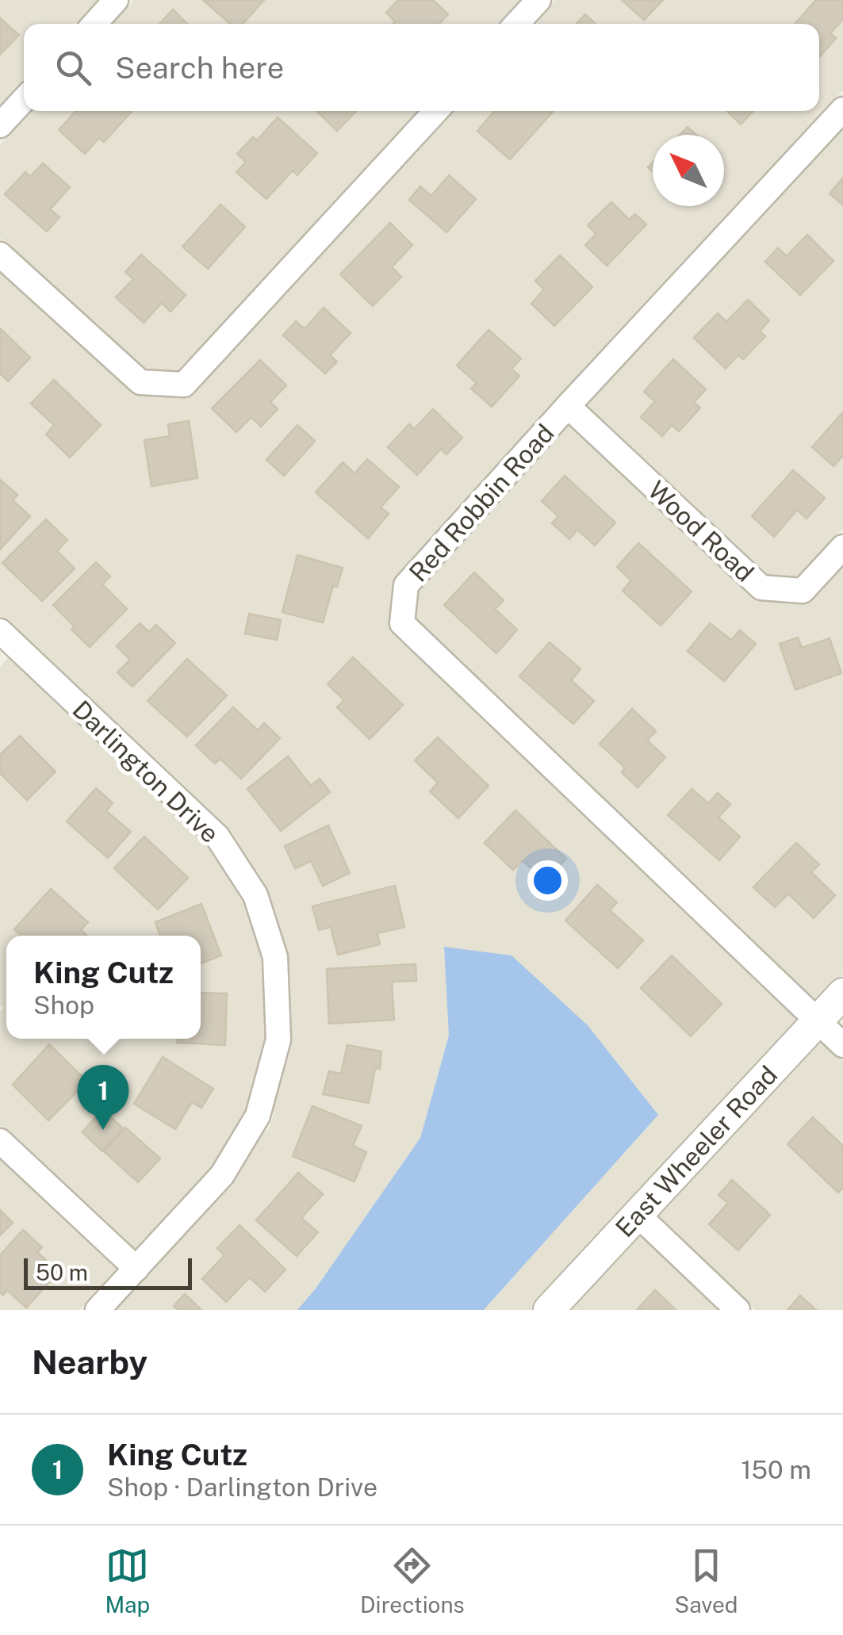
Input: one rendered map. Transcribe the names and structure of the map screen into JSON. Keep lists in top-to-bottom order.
{
  "streets": {
    "street": [
      "Red Robbin Road",
      "Wood Road",
      "Darlington Drive",
      "East Wheeler Road"
    ]
  },
  "crossings": [
    ["Red Robbin Road", "Wood Road"],
    ["Red Robbin Road", "East Wheeler Road"]
  ],
  "scale_bar": "50 m",
  "north": "top left",
  "page": {
    "search": "Search here",
    "popup": ["King Cutz", "Shop"],
    "pins": "1",
    "scale": "50 m",
    "heading": "Nearby",
    "list": [
      {
        "mark": "1",
        "name": "King Cutz",
        "note": "Shop · Darlington Drive",
        "value": "150 m"
      }
    ],
    "nav": ["Map", "Directions", "Saved"]
  }
}
